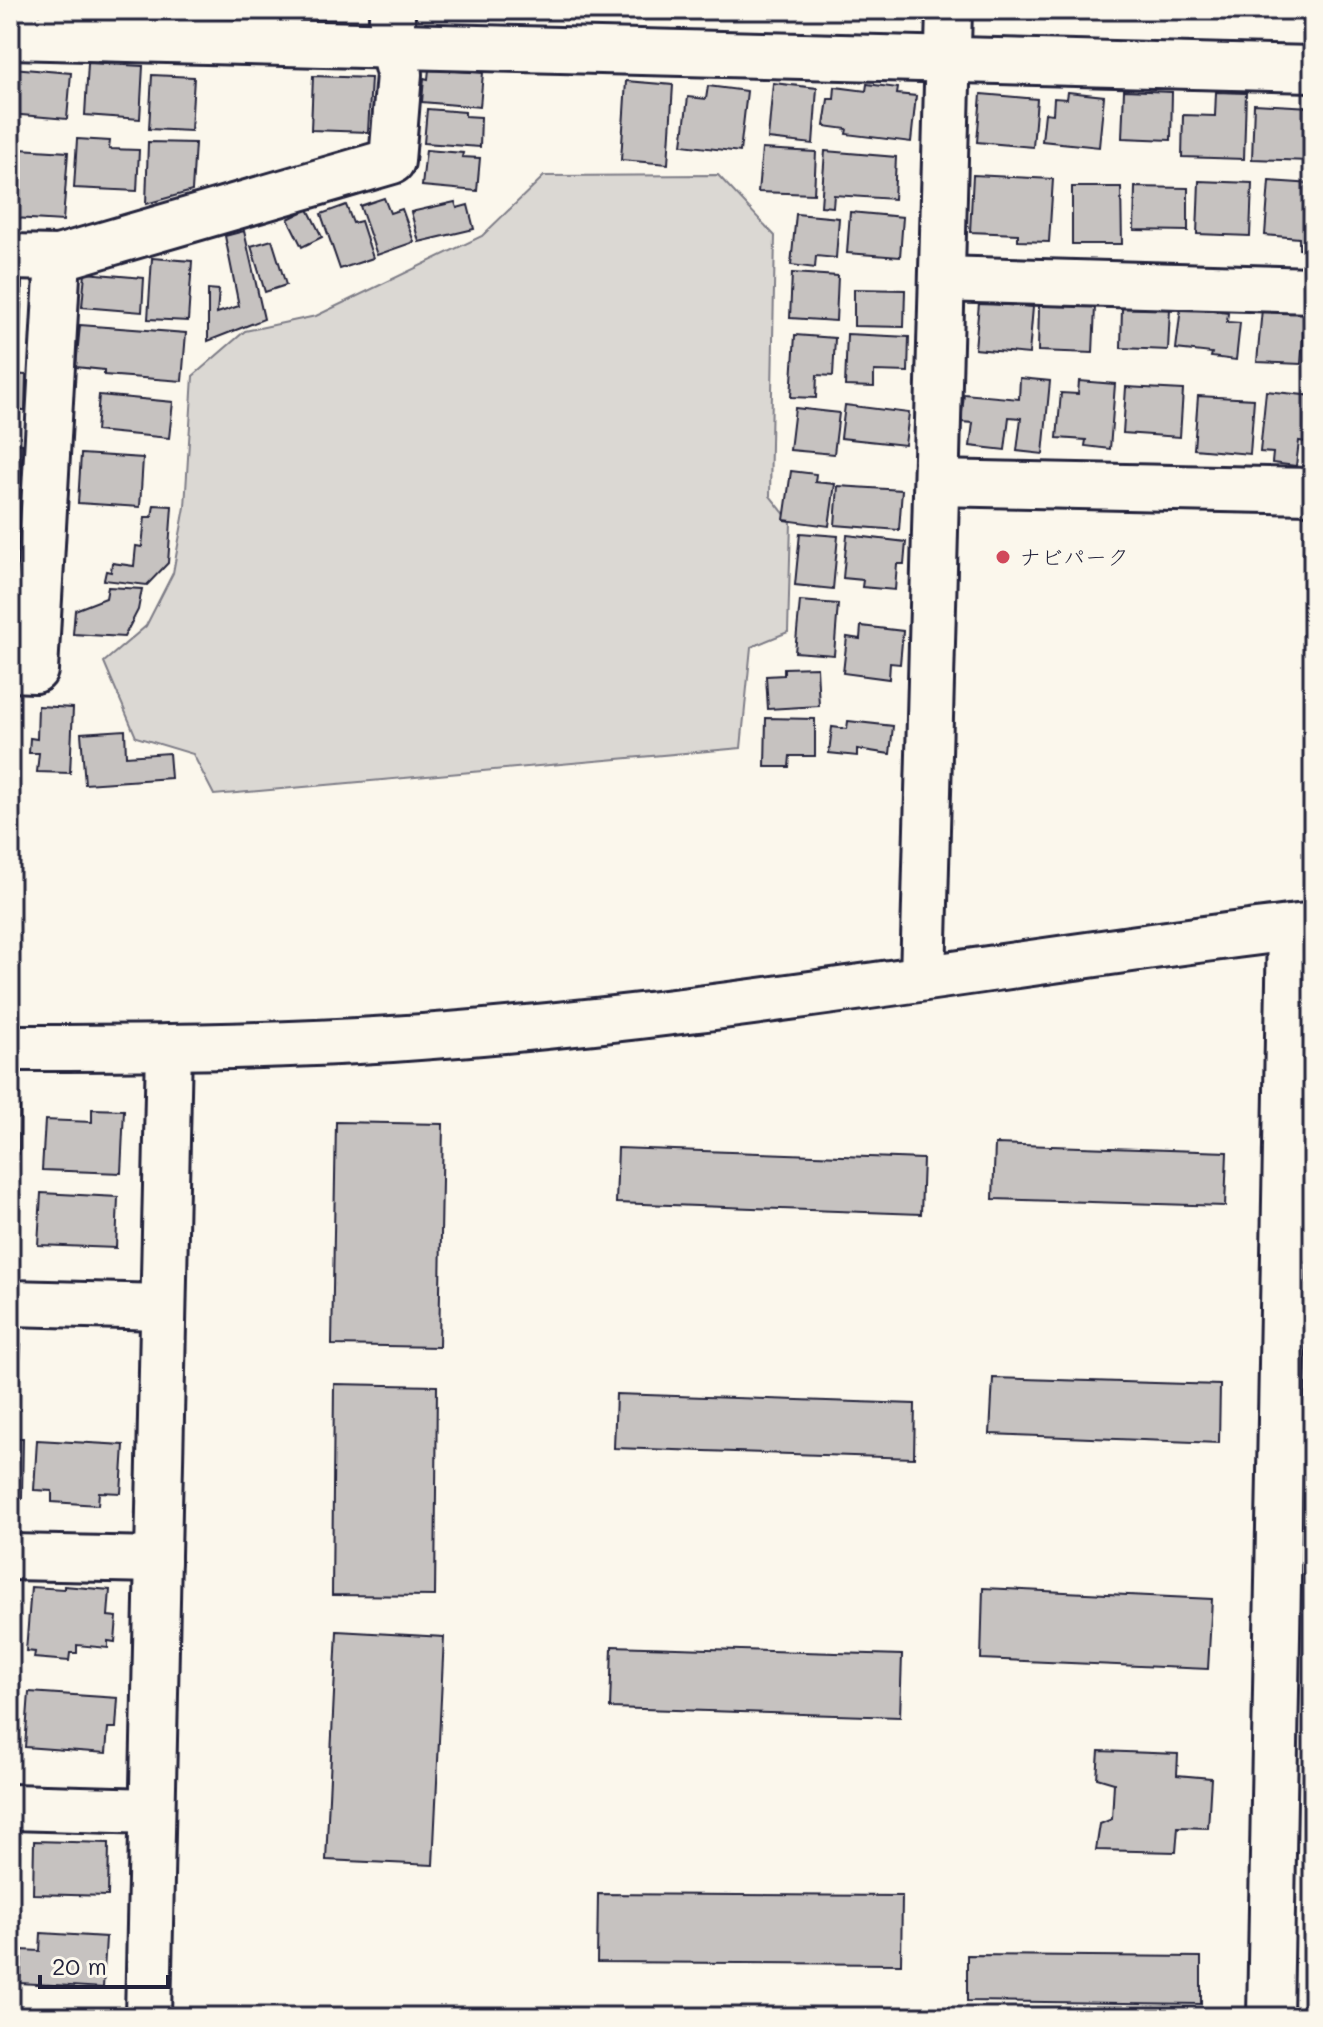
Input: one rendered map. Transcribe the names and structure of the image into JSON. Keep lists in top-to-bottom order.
{
  "places": ["ナビパーク"],
  "scale_bar": "20 m"
}
